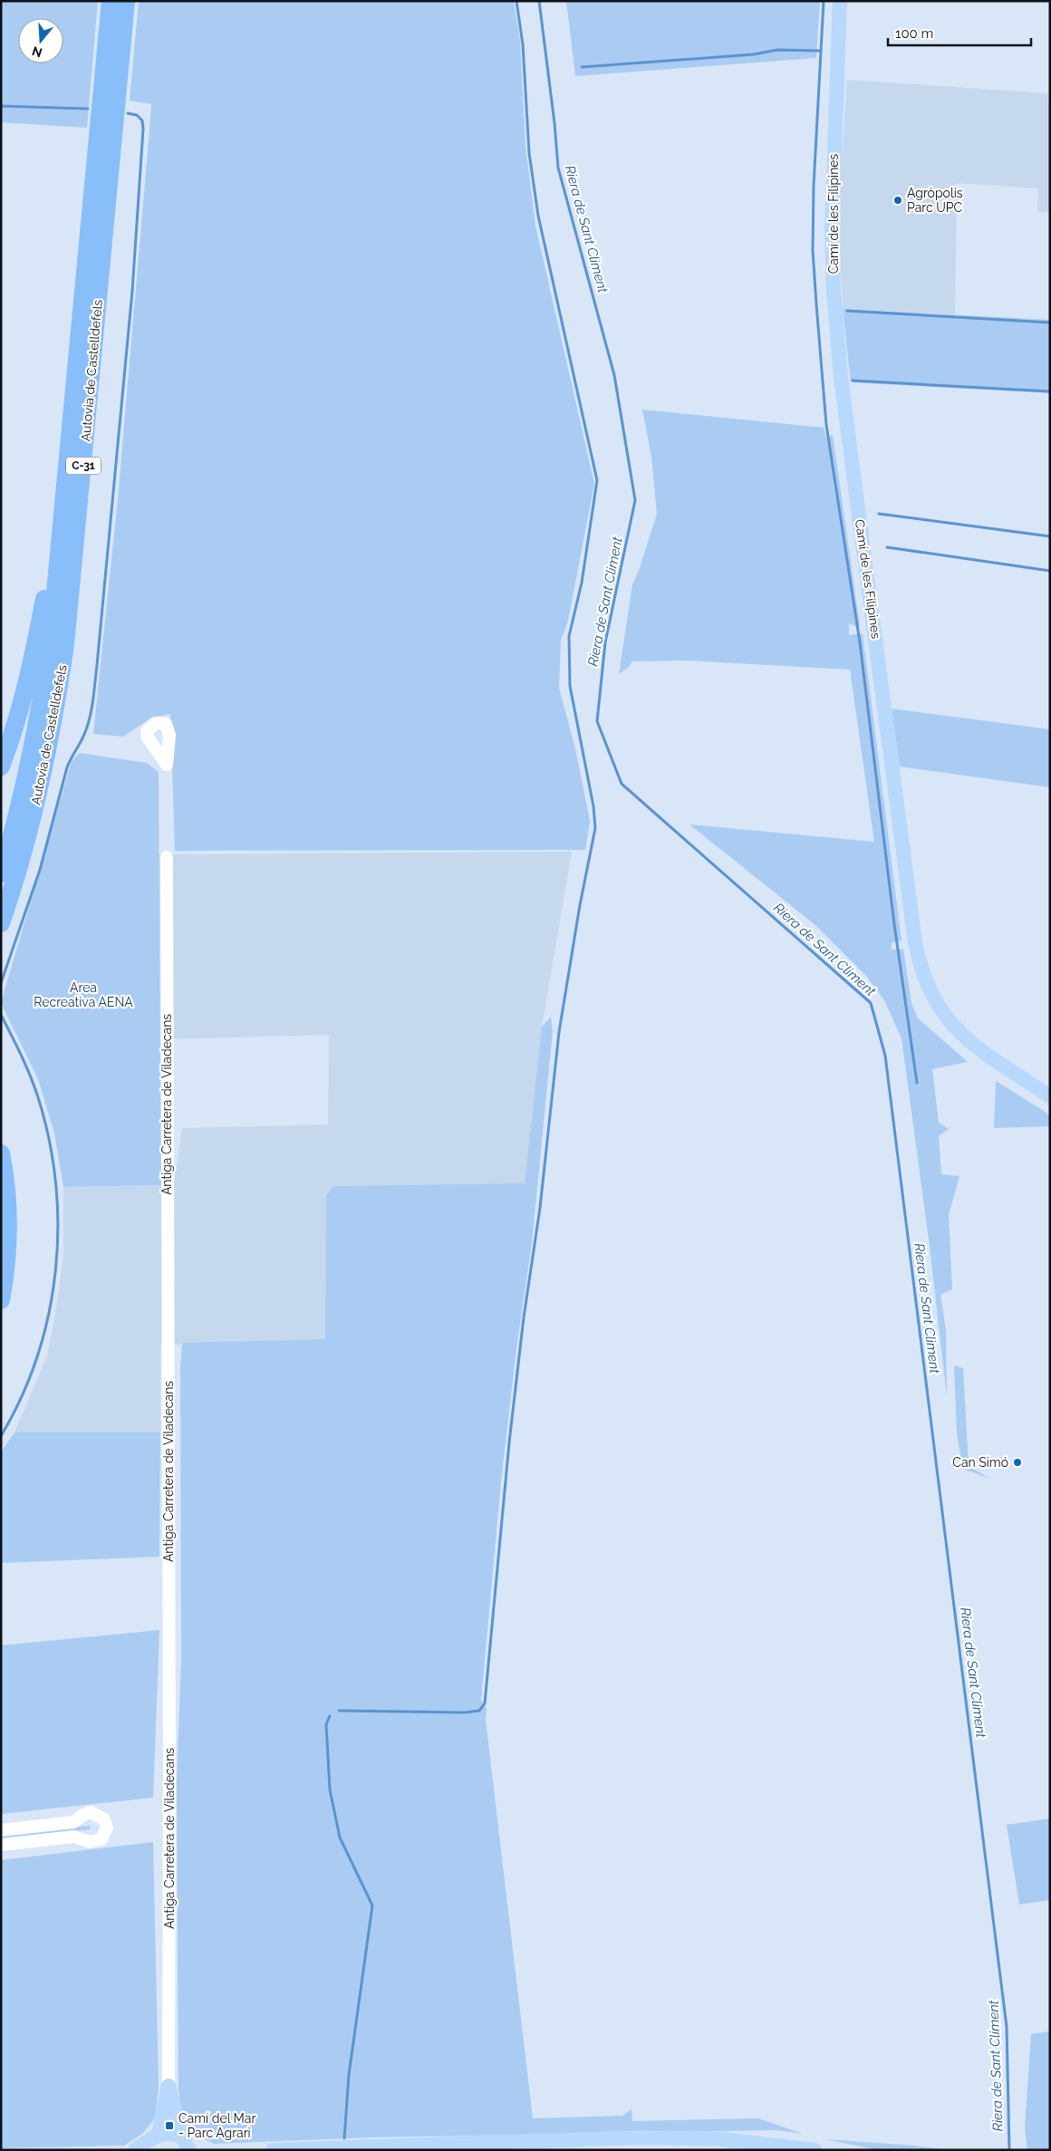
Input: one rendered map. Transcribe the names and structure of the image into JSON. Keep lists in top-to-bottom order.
{
  "streets": {
    "highway": ["Autovia de Castelldefels", "C-31"],
    "main road": ["Camí de les Filipines"],
    "street": ["Antiga Carretera de Viladecans"]
  },
  "water": ["Riera de Sant Climent"],
  "parks": ["Area Recreativa AENA"],
  "places": {
    "other": ["Agròpolis Parc UPC", "Can Simó"],
    "transit": ["Camí del Mar - Parc Agrari"]
  },
  "scale_bar": "100 m",
  "north": "bottom"
}
